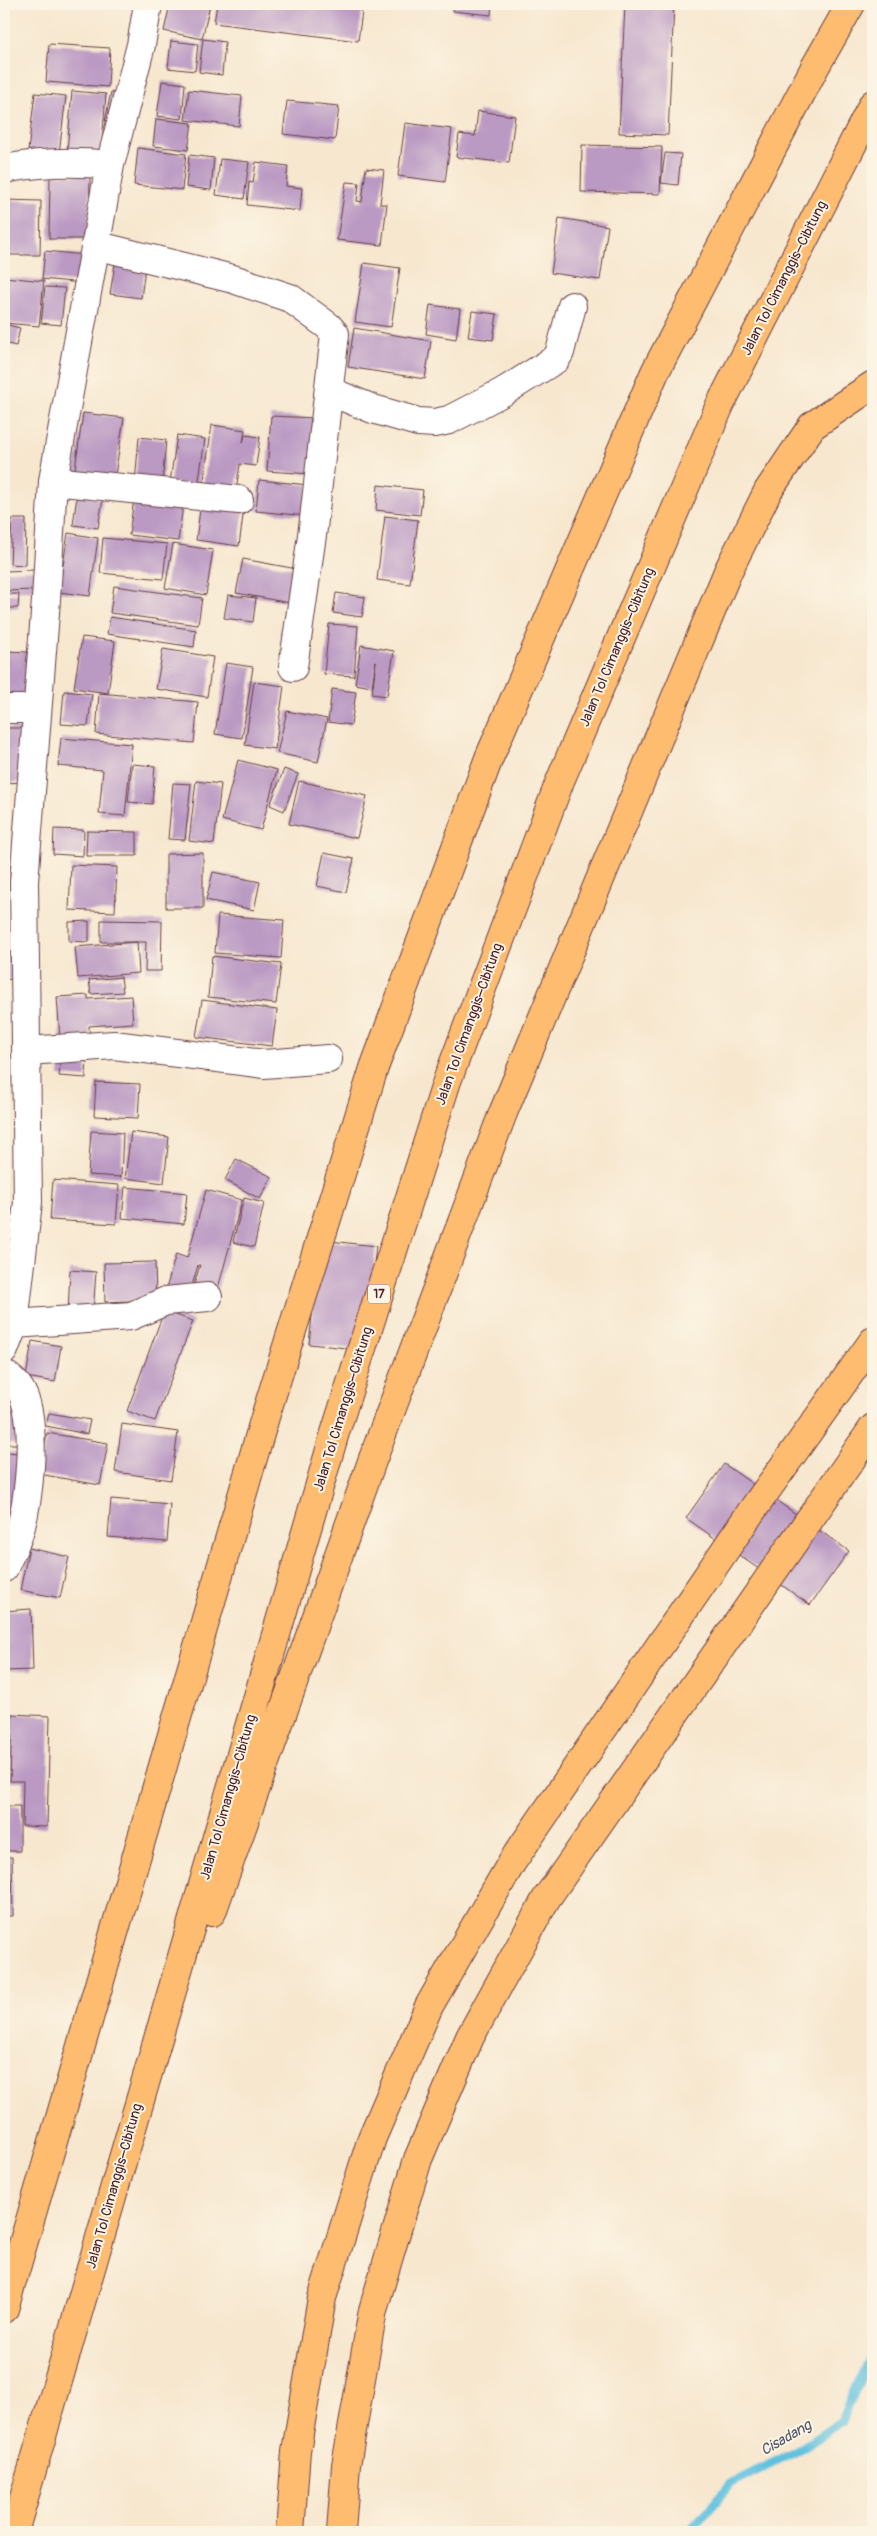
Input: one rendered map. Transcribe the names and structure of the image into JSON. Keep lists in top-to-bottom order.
{
  "streets": {
    "highway": ["Jalan Tol Cimanggis–Cibitung", "17"]
  },
  "water": ["Cisadang"]
}
